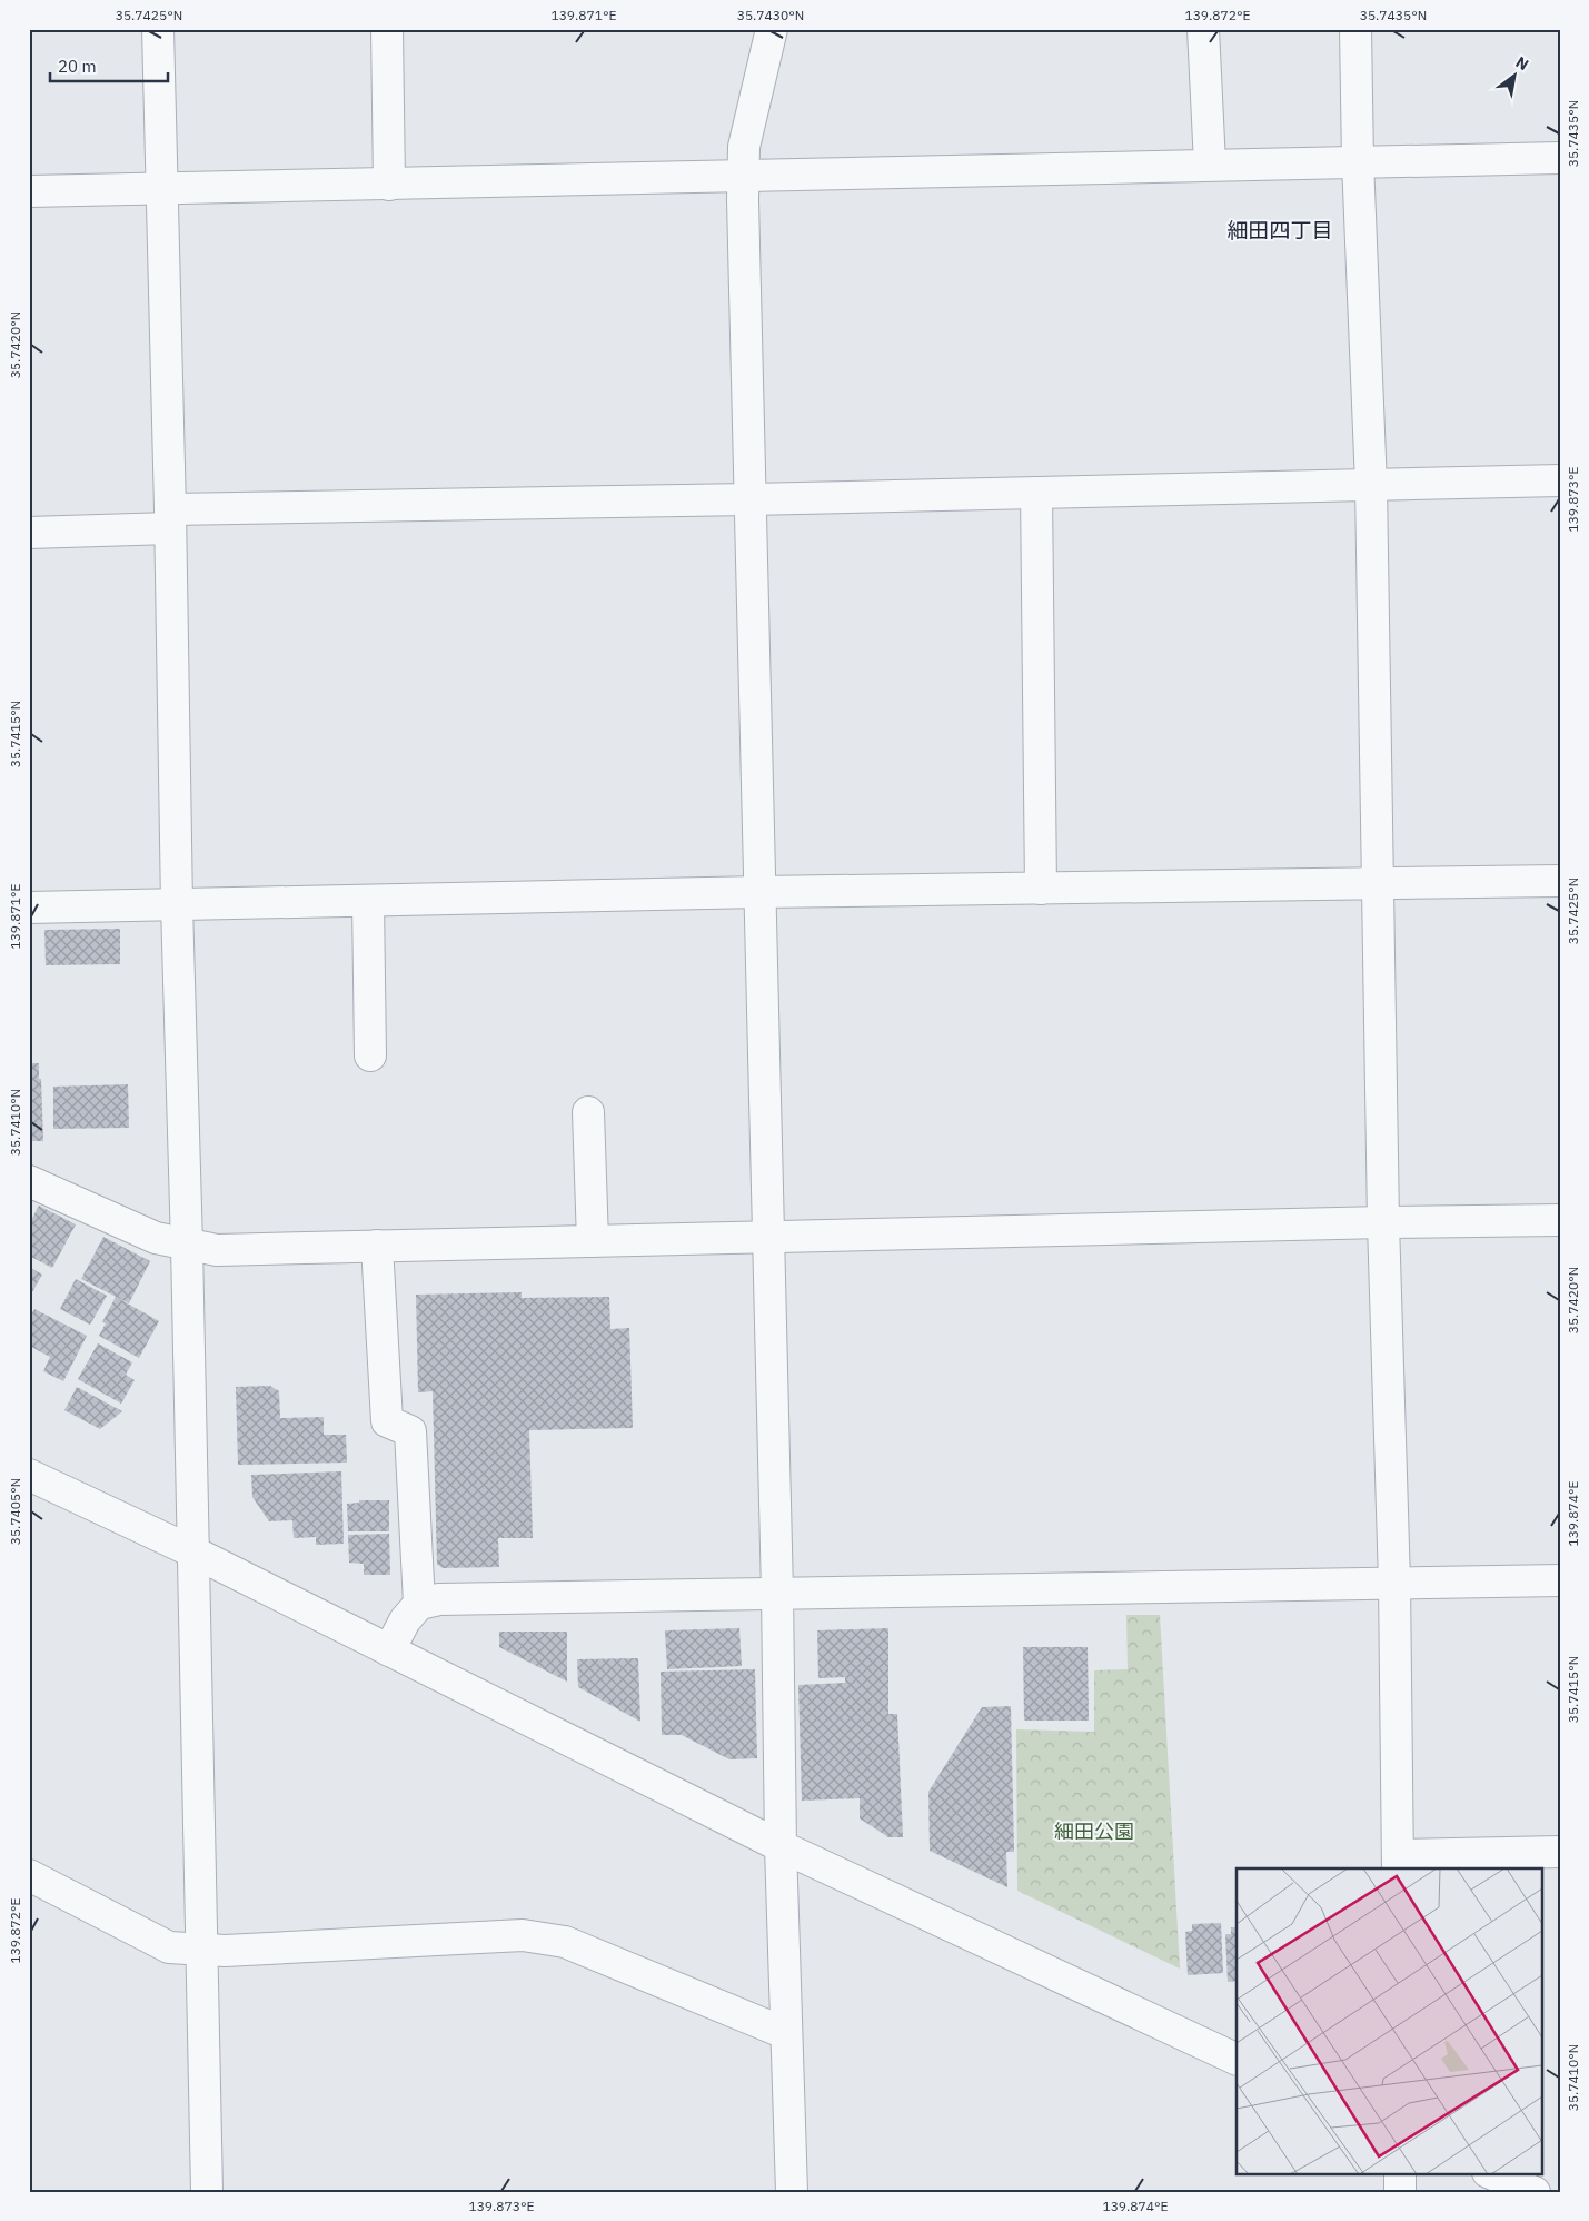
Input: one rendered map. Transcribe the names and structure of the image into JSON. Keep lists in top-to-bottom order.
{
  "districts": ["細田四丁目"],
  "parks": ["細田公園"],
  "scale_bar": "20 m",
  "north": "top right",
  "coordinates": [
    "35.7425°N",
    "139.871°E",
    "35.7430°N",
    "139.872°E",
    "35.7435°N",
    "35.7420°N",
    "139.873°E",
    "35.7415°N",
    "35.7410°N",
    "35.7405°N",
    "139.874°E"
  ]
}
